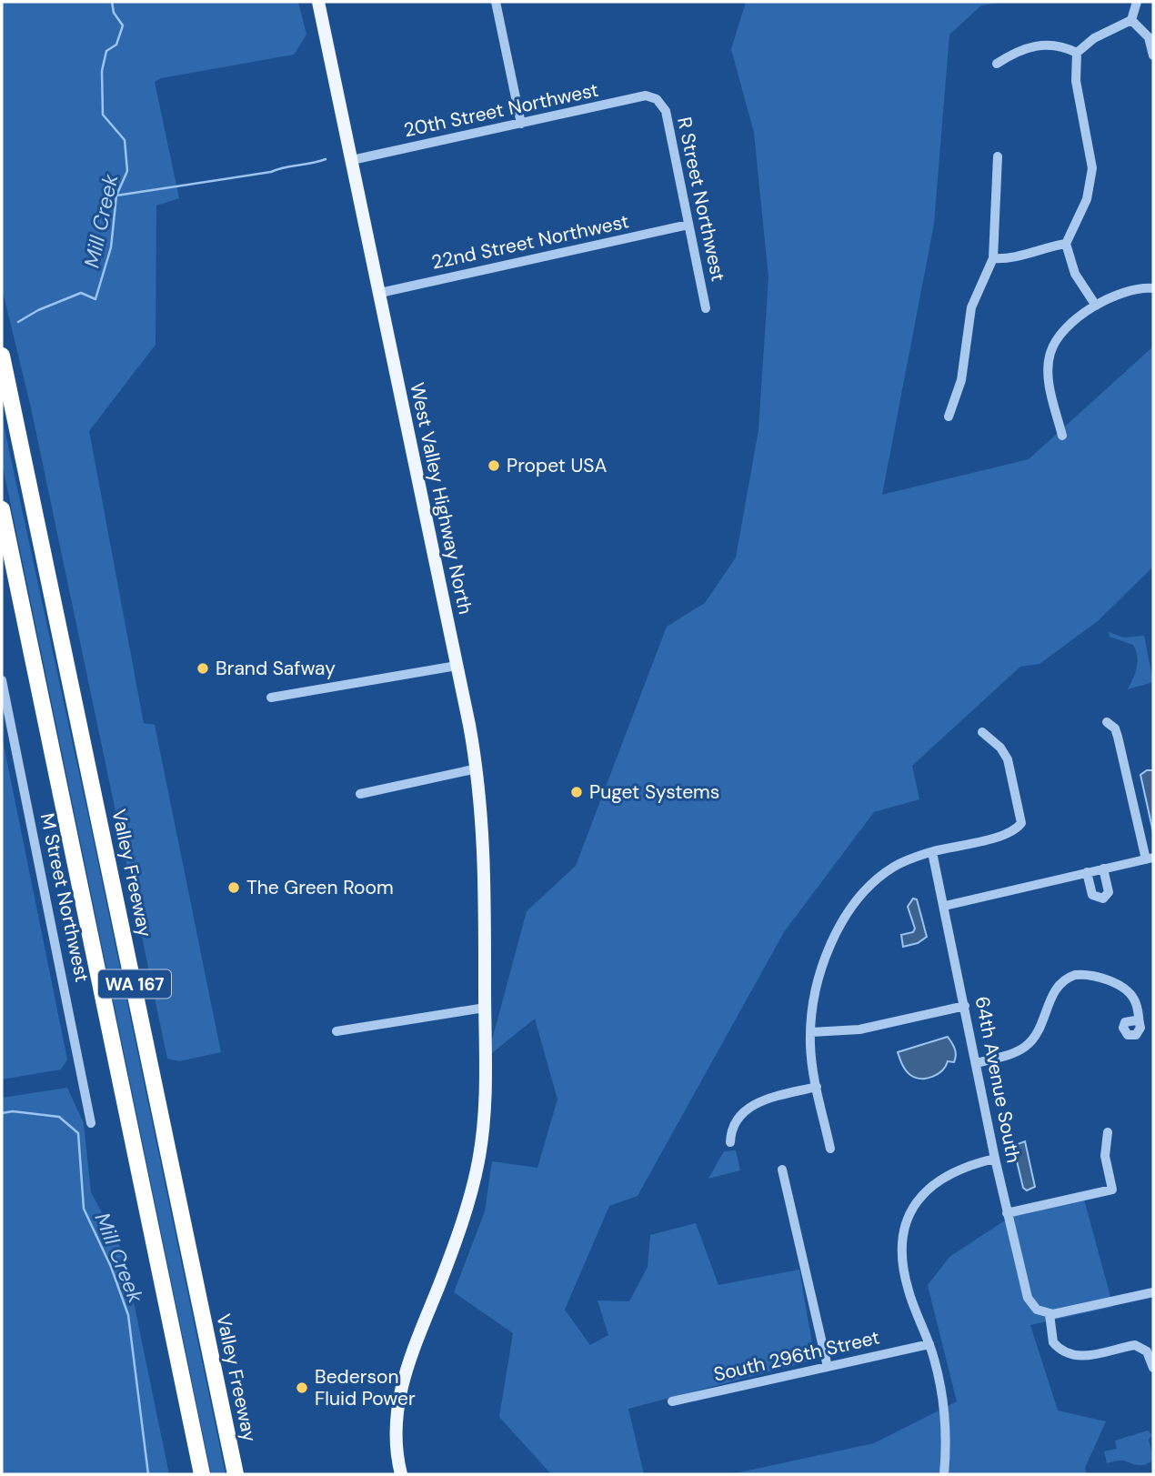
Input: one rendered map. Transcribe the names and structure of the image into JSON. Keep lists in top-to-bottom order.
{
  "streets": {
    "highway": ["Valley Freeway", "WA 167"],
    "main road": ["West Valley Highway North"],
    "street": [
      "20th Street Northwest",
      "R Street Northwest",
      "22nd Street Northwest",
      "M Street Northwest",
      "64th Avenue South",
      "South 296th Street"
    ]
  },
  "crossings": [
    ["20th Street Northwest", "R Street Northwest"],
    ["20th Street Northwest", "West Valley Highway North"],
    ["R Street Northwest", "22nd Street Northwest"],
    ["22nd Street Northwest", "West Valley Highway North"]
  ],
  "water": ["Mill Creek"],
  "places": [
    "Propet USA",
    "Brand Safway",
    "Puget Systems",
    "The Green Room",
    "Bederson Fluid Power"
  ]
}
